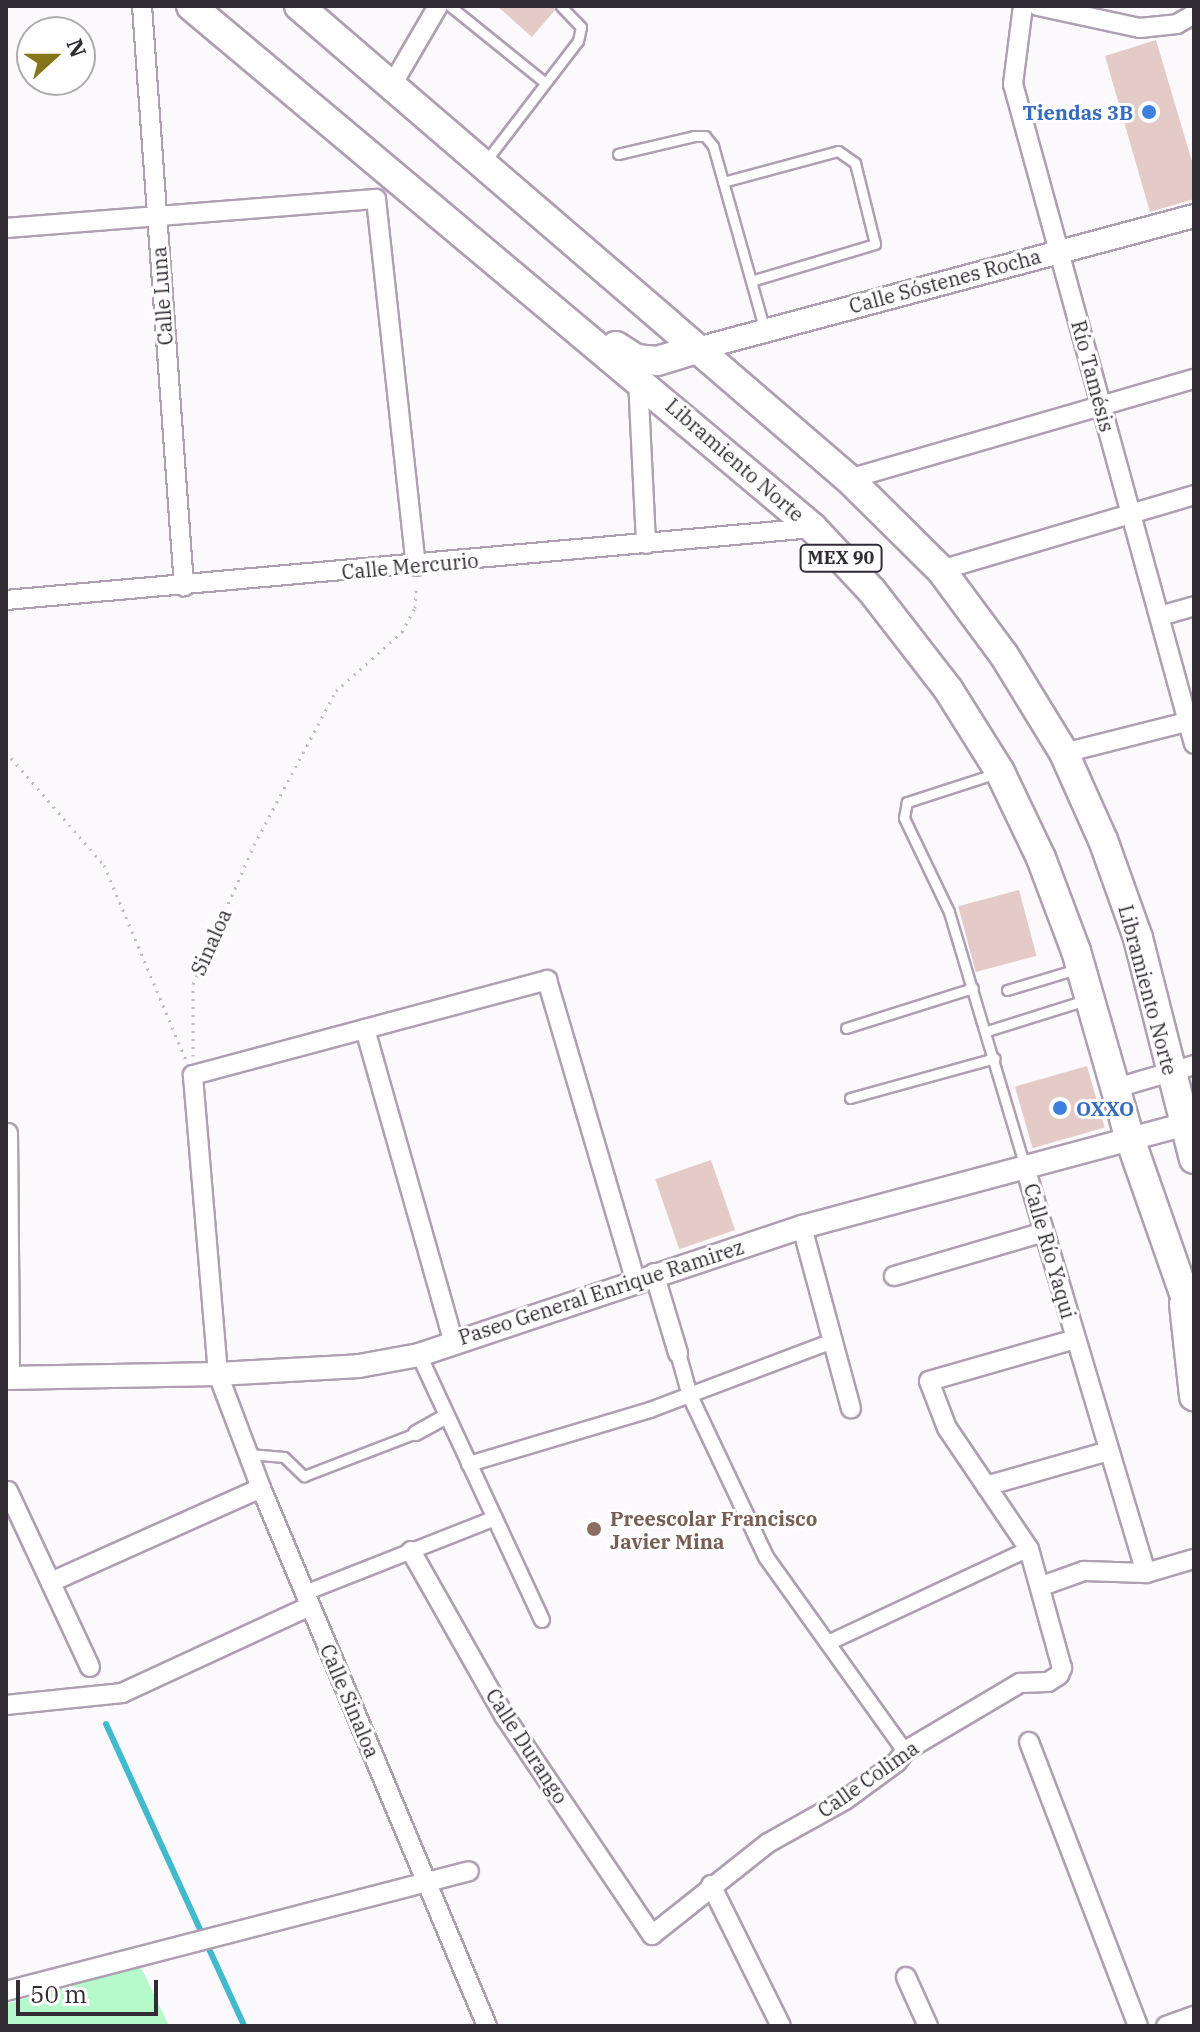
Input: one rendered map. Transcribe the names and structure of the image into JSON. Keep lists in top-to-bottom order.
{
  "streets": {
    "main road": ["Libramiento Norte", "MEX 90"],
    "street": [
      "Calle Sóstenes Rocha",
      "Calle Luna",
      "Río Tamésis",
      "Calle Mercurio",
      "Calle Río Yaqui",
      "Paseo General Enrique Ramirez",
      "Calle Sinaloa",
      "Calle Durango",
      "Calle Colima"
    ],
    "path": ["Sinaloa"]
  },
  "crossings": [
    ["Calle Sóstenes Rocha", "Río Tamésis"],
    ["Calle Sóstenes Rocha", "Libramiento Norte"],
    ["Calle Luna", "Calle Mercurio"],
    ["Libramiento Norte", "Calle Mercurio"],
    ["Libramiento Norte", "Calle Río Yaqui"],
    ["Libramiento Norte", "Paseo General Enrique Ramirez"],
    ["Calle Mercurio", "Sinaloa"],
    ["Calle Río Yaqui", "Paseo General Enrique Ramirez"],
    ["Paseo General Enrique Ramirez", "Calle Sinaloa"],
    ["Calle Durango", "Calle Colima"]
  ],
  "places": ["Tiendas 3B", "OXXO", "Preescolar Francisco Javier Mina"],
  "scale_bar": "50 m",
  "north": "right"
}
